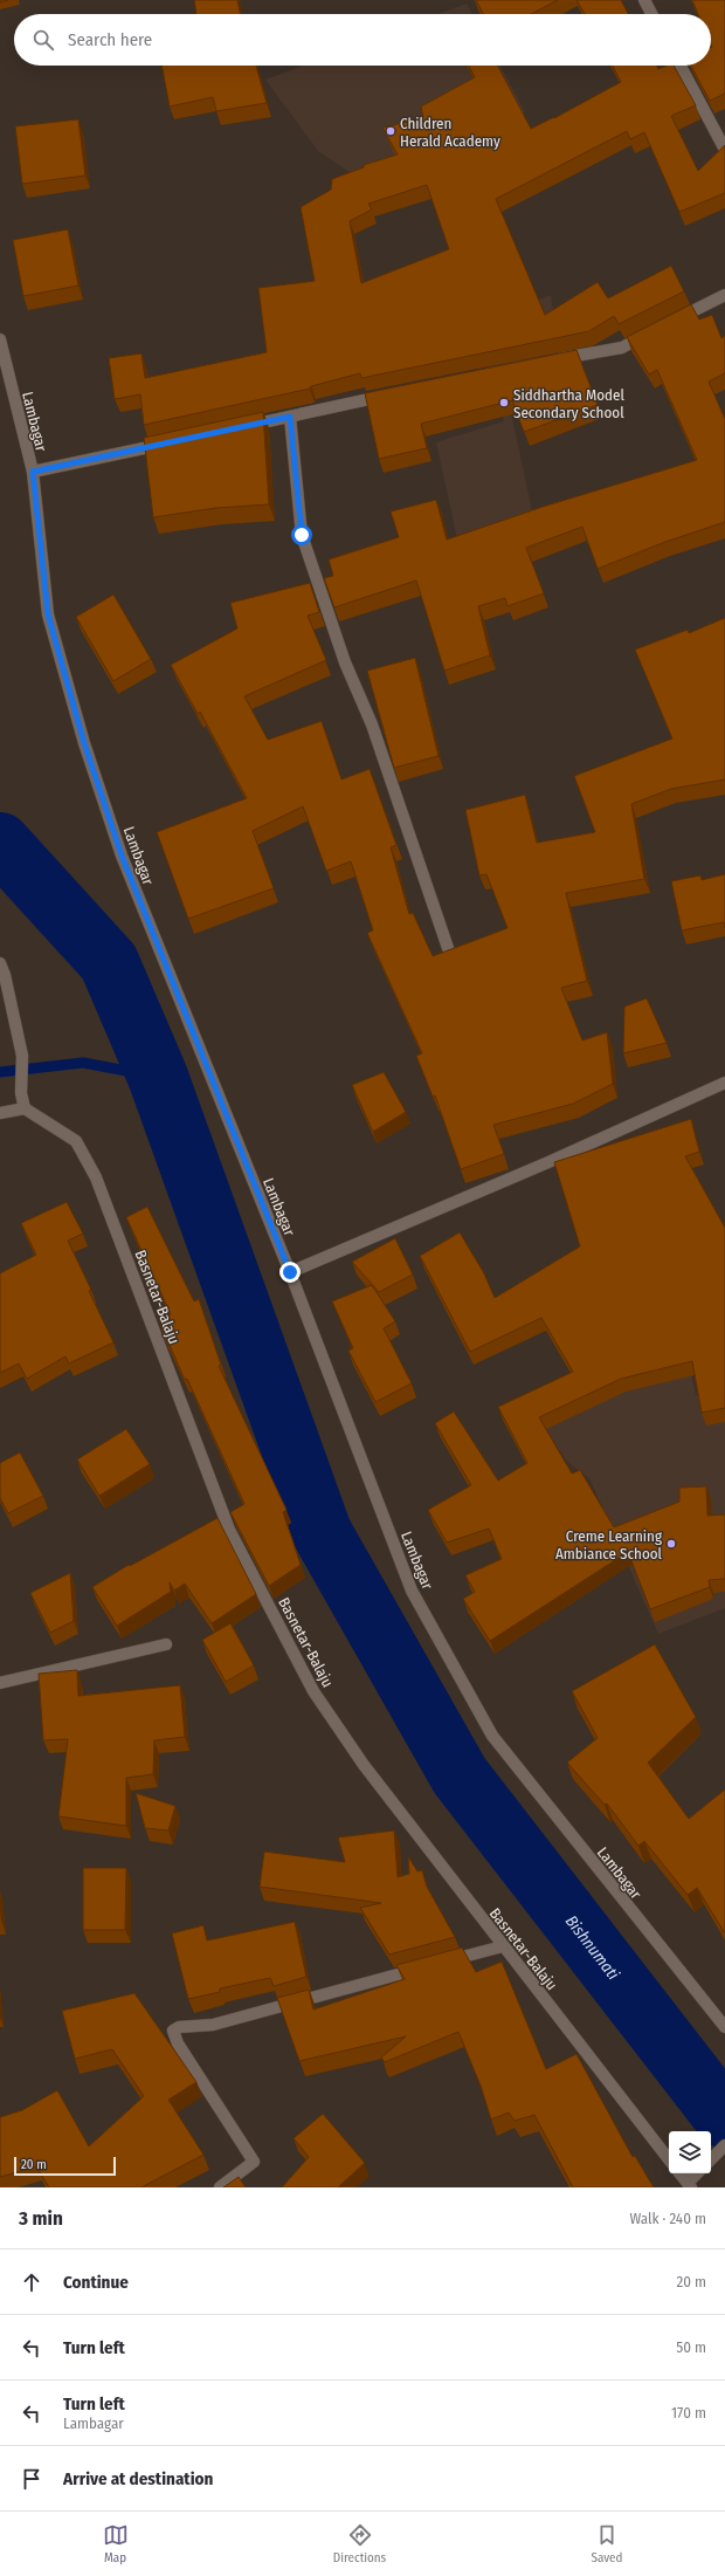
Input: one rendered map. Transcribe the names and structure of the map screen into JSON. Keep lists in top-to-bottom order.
{
  "streets": {
    "street": ["Lambagar", "Basnetar-Balaju"]
  },
  "water": ["Bishnumati"],
  "places": ["Children Herald Academy", "Siddhartha Model Secondary School", "Creme Learning Ambiance School"],
  "scale_bar": "20 m",
  "page": {
    "search": "Search here",
    "scale": "20 m",
    "heading": ["3 min", "Walk · 240 m"],
    "list": [
      ["Continue", "20 m"],
      ["Turn left", "50 m"],
      ["Turn left", "Lambagar", "170 m"],
      "Arrive at destination"
    ],
    "nav": ["Map", "Directions", "Saved"]
  }
}
